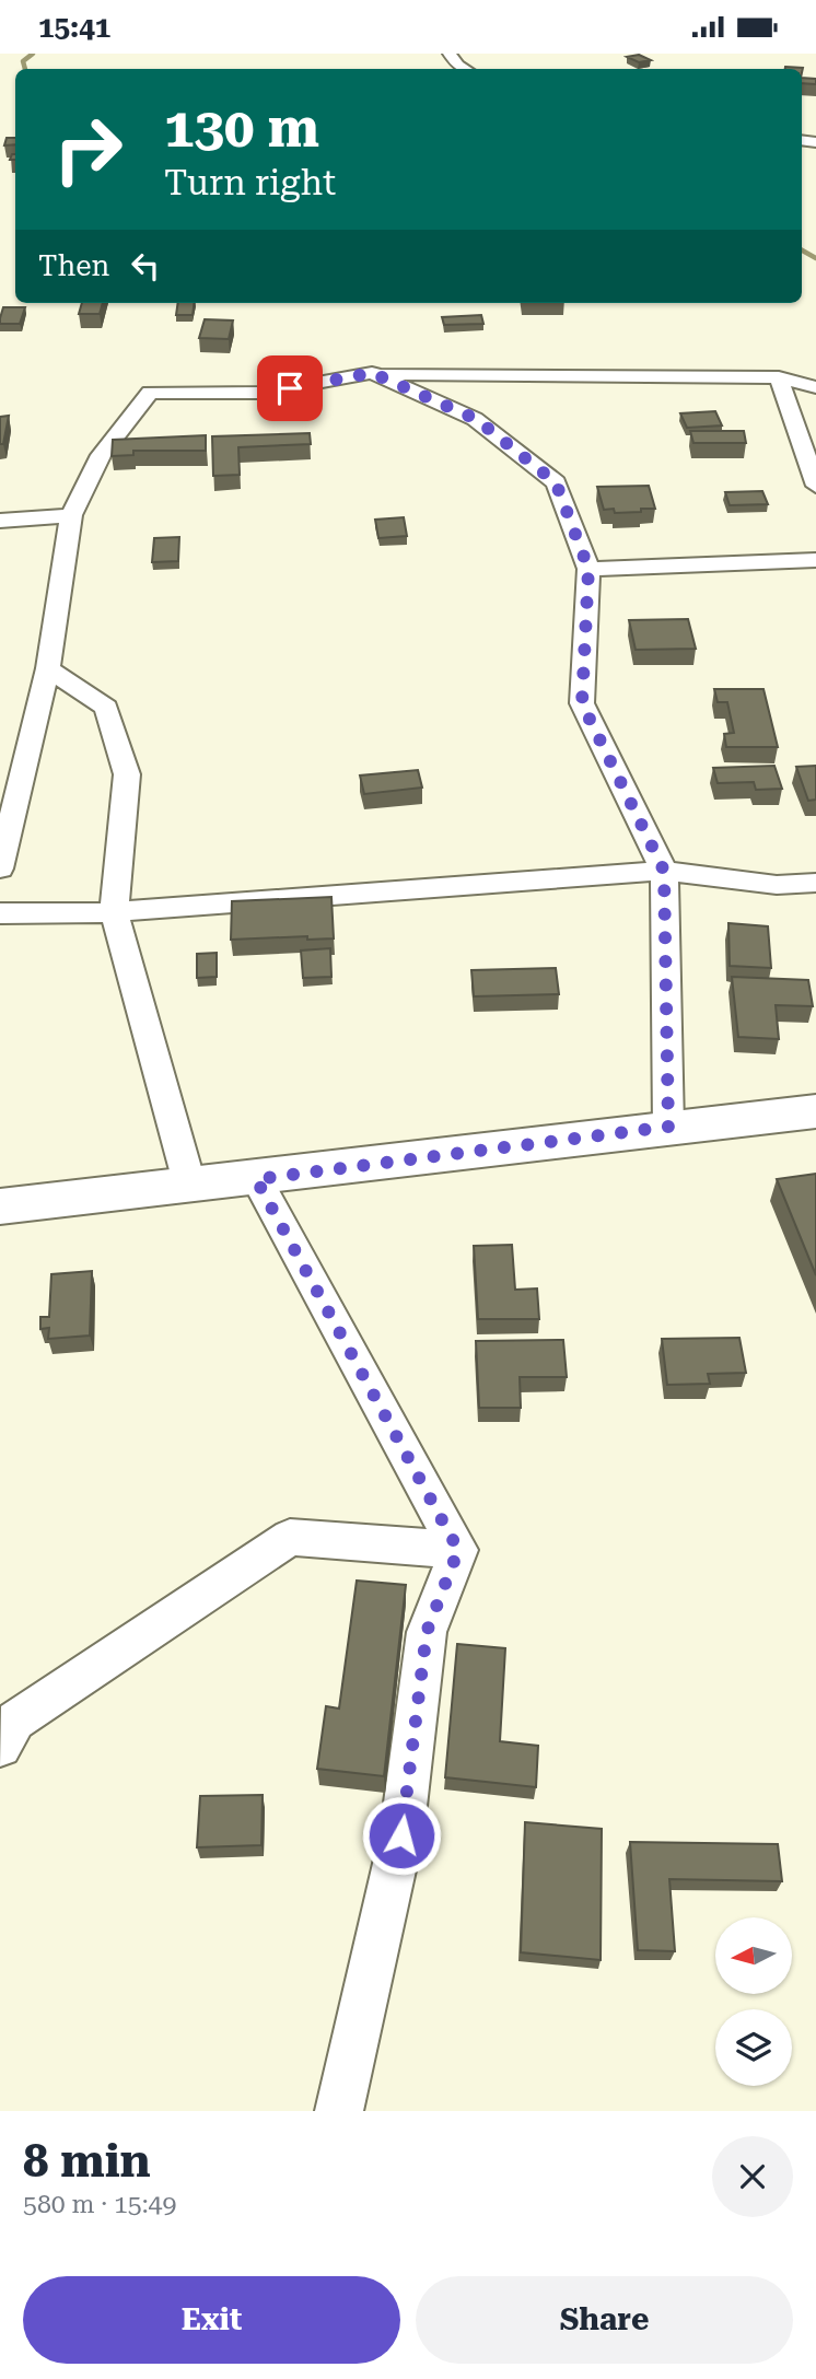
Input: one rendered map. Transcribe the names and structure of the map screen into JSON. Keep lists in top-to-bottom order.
{
  "north": "left",
  "page": {
    "status": "15:41",
    "turn": ["130 m", "Turn right"],
    "then": "Then",
    "heading": ["8 min", "580 m · 15:49"],
    "buttons": ["Exit", "Share"]
  }
}
